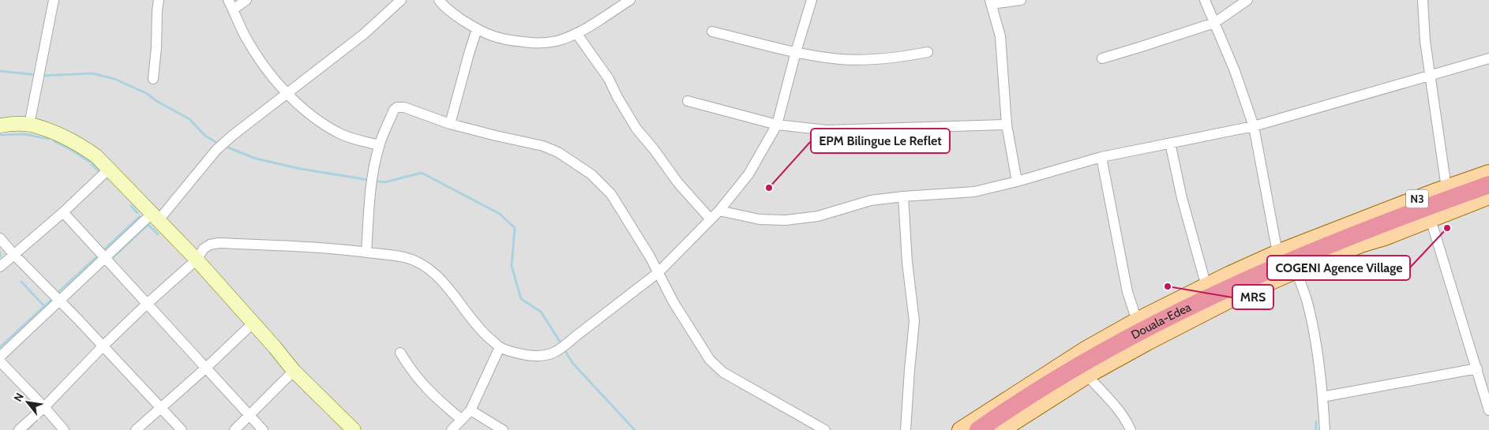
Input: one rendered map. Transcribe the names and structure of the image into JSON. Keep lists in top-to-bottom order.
{
  "streets": {
    "highway": ["N3", "Douala-Edea"]
  },
  "places": ["EPM Bilingue Le Reflet", "COGENI Agence Village", "MRS"],
  "north": "top left"
}
